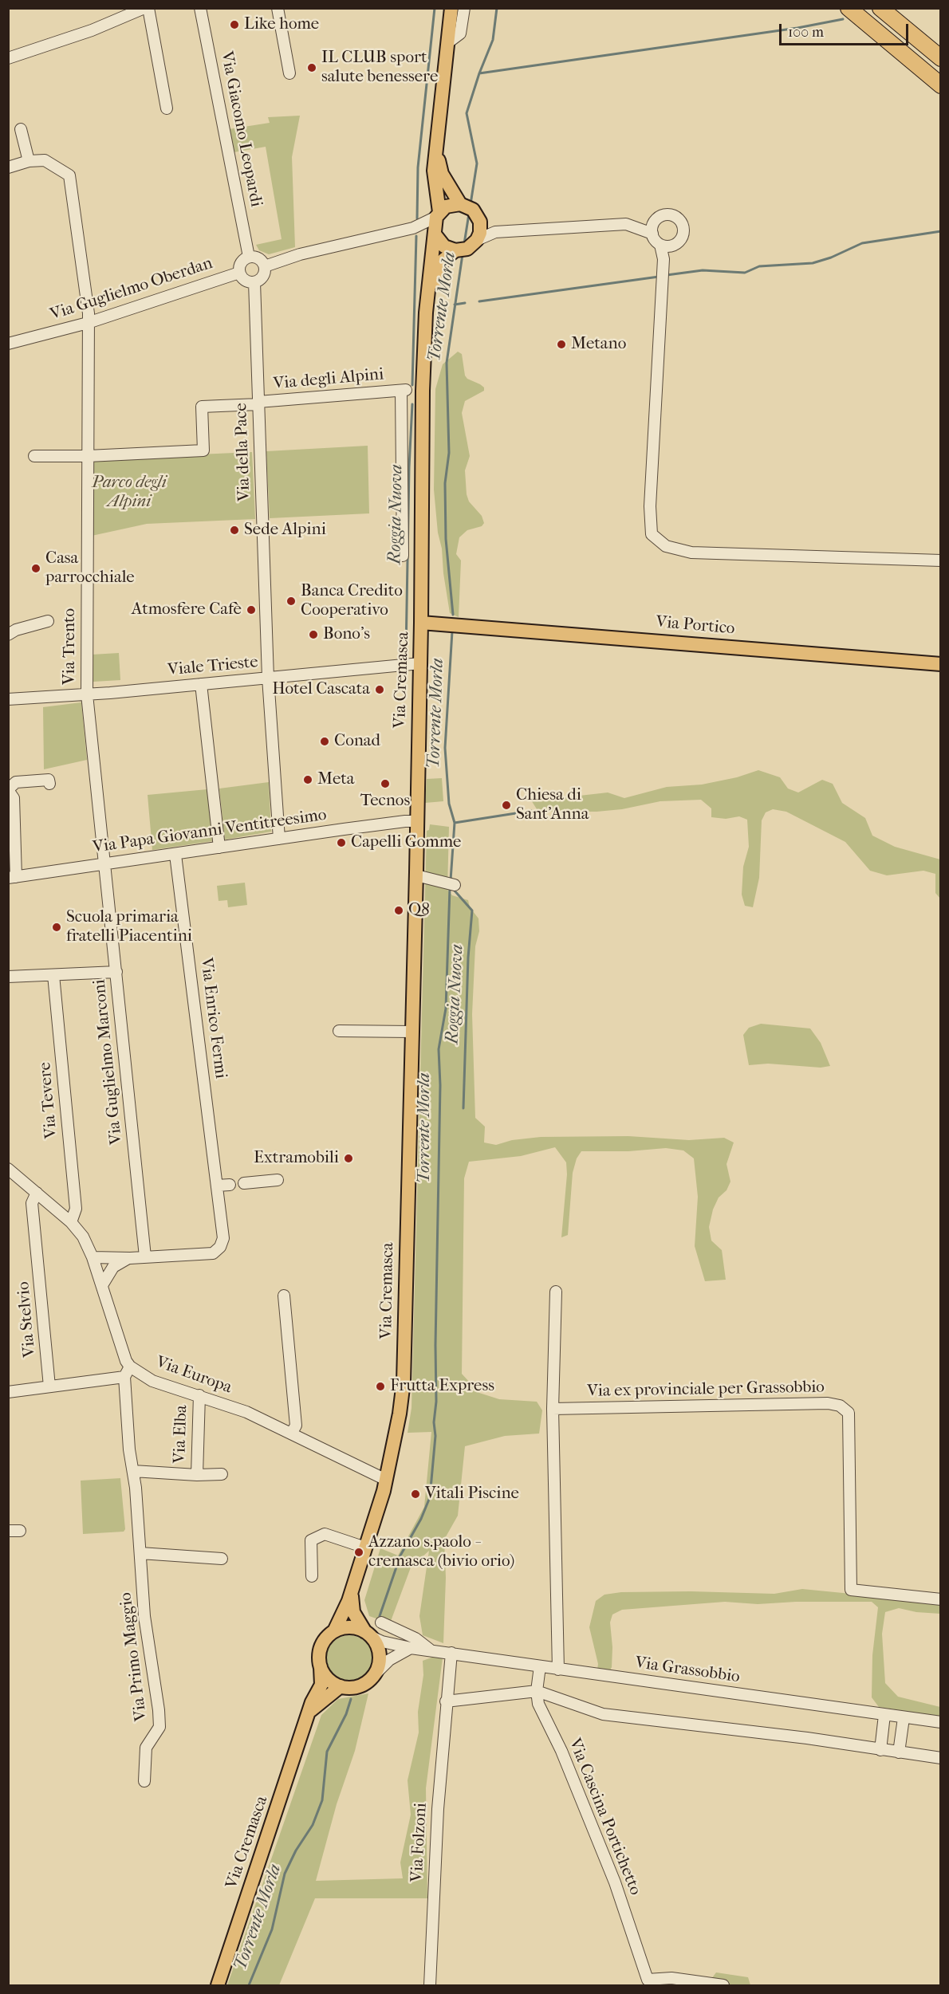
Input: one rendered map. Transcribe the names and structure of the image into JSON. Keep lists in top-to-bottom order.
{
  "streets": {
    "main road": ["Via Portico", "Via Cremasca"],
    "street": [
      "Via Giacomo Leopardi",
      "Via Guglielmo Oberdan",
      "Via degli Alpini",
      "Via della Pace",
      "Via Trento",
      "Viale Trieste",
      "Via Papa Giovanni Ventitreesimo",
      "Via Enrico Fermi",
      "Via Guglielmo Marconi",
      "Via Tevere",
      "Via Stelvio",
      "Via Europa",
      "Via ex provinciale per Grassobbio",
      "Via Elba",
      "Via Primo Maggio",
      "Via Grassobbio",
      "Via Cascina Portichetto",
      "Via Folzoni"
    ]
  },
  "crossings": [
    ["Via Giacomo Leopardi", "Via Guglielmo Oberdan"],
    ["Via Giacomo Leopardi", "Via della Pace"],
    ["Via Guglielmo Oberdan", "Via della Pace"],
    ["Via Guglielmo Oberdan", "Via Trento"],
    ["Via degli Alpini", "Via della Pace"],
    ["Via della Pace", "Viale Trieste"],
    ["Via della Pace", "Via Papa Giovanni Ventitreesimo"],
    ["Via Portico", "Via Cremasca"],
    ["Via Trento", "Viale Trieste"],
    ["Via Trento", "Via Papa Giovanni Ventitreesimo"],
    ["Via Trento", "Via Guglielmo Marconi"],
    ["Viale Trieste", "Via Cremasca"],
    ["Via Cremasca", "Via Papa Giovanni Ventitreesimo"],
    ["Via Cremasca", "Via Europa"],
    ["Via Cremasca", "Via Grassobbio"],
    ["Via Papa Giovanni Ventitreesimo", "Via Enrico Fermi"],
    ["Via Papa Giovanni Ventitreesimo", "Via Guglielmo Marconi"],
    ["Via Enrico Fermi", "Via Guglielmo Marconi"],
    ["Via Enrico Fermi", "Via Europa"],
    ["Via Tevere", "Via Europa"],
    ["Via Stelvio", "Via Europa"],
    ["Via Europa", "Via Elba"],
    ["Via Elba", "Via Primo Maggio"],
    ["Via Grassobbio", "Via Cascina Portichetto"],
    ["Via Grassobbio", "Via Folzoni"]
  ],
  "water": ["Torrente Morla", "Roggia Nuova"],
  "parks": ["Parco degli Alpini"],
  "places": [
    "Like home",
    "IL CLUB sport salute benessere",
    "Metano",
    "Sede Alpini",
    "Casa parrocchiale",
    "Banca Credito Cooperativo",
    "Atmosfere Cafè",
    "Bono's",
    "Hotel Cascata",
    "Conad",
    "Meta",
    "Tecnos",
    "Chiesa di Sant'Anna",
    "Capelli Gomme",
    "Q8",
    "Scuola primaria fratelli Piacentini",
    "Extramobili",
    "Frutta Express",
    "Vitali Piscine",
    "Azzano s.paolo - cremasca (bivio orio)"
  ],
  "scale_bar": "100 m"
}
